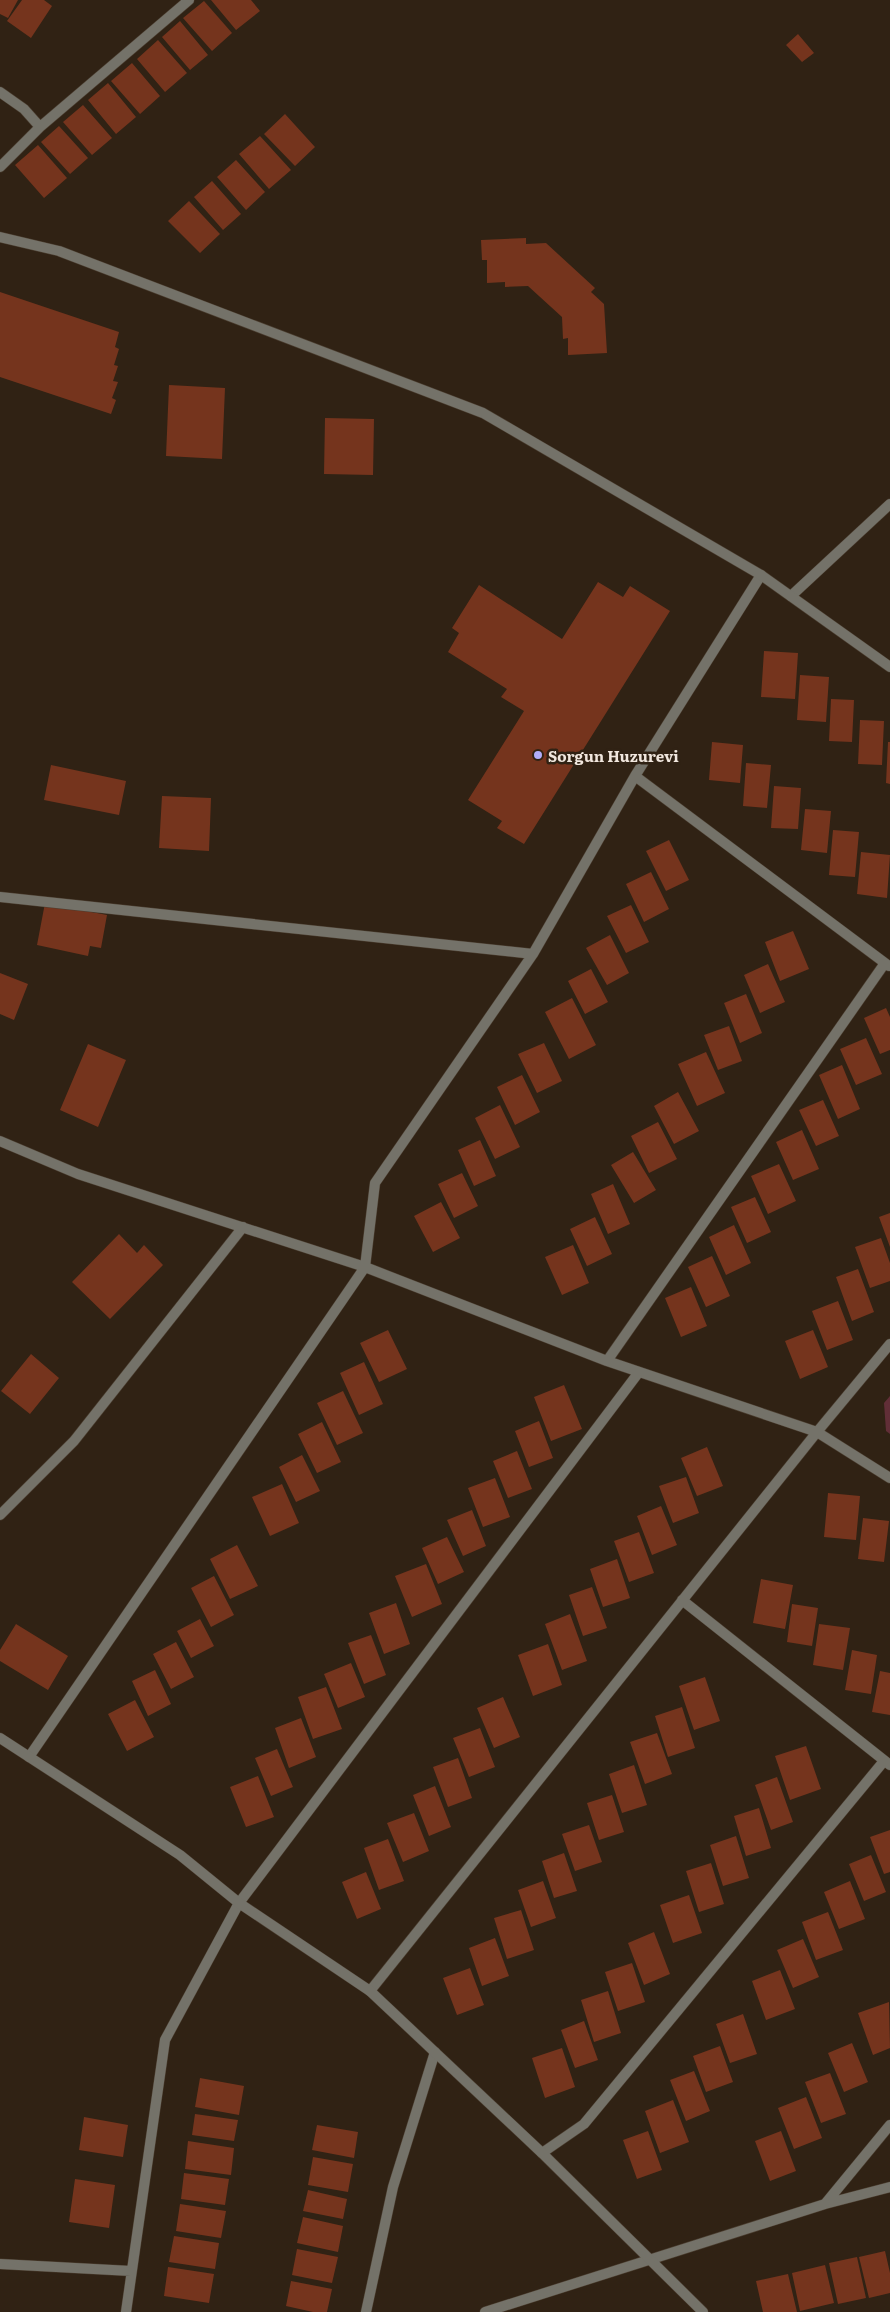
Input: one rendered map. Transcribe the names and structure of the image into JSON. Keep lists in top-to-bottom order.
{
  "places": ["Sorgun Huzurevi"]
}
